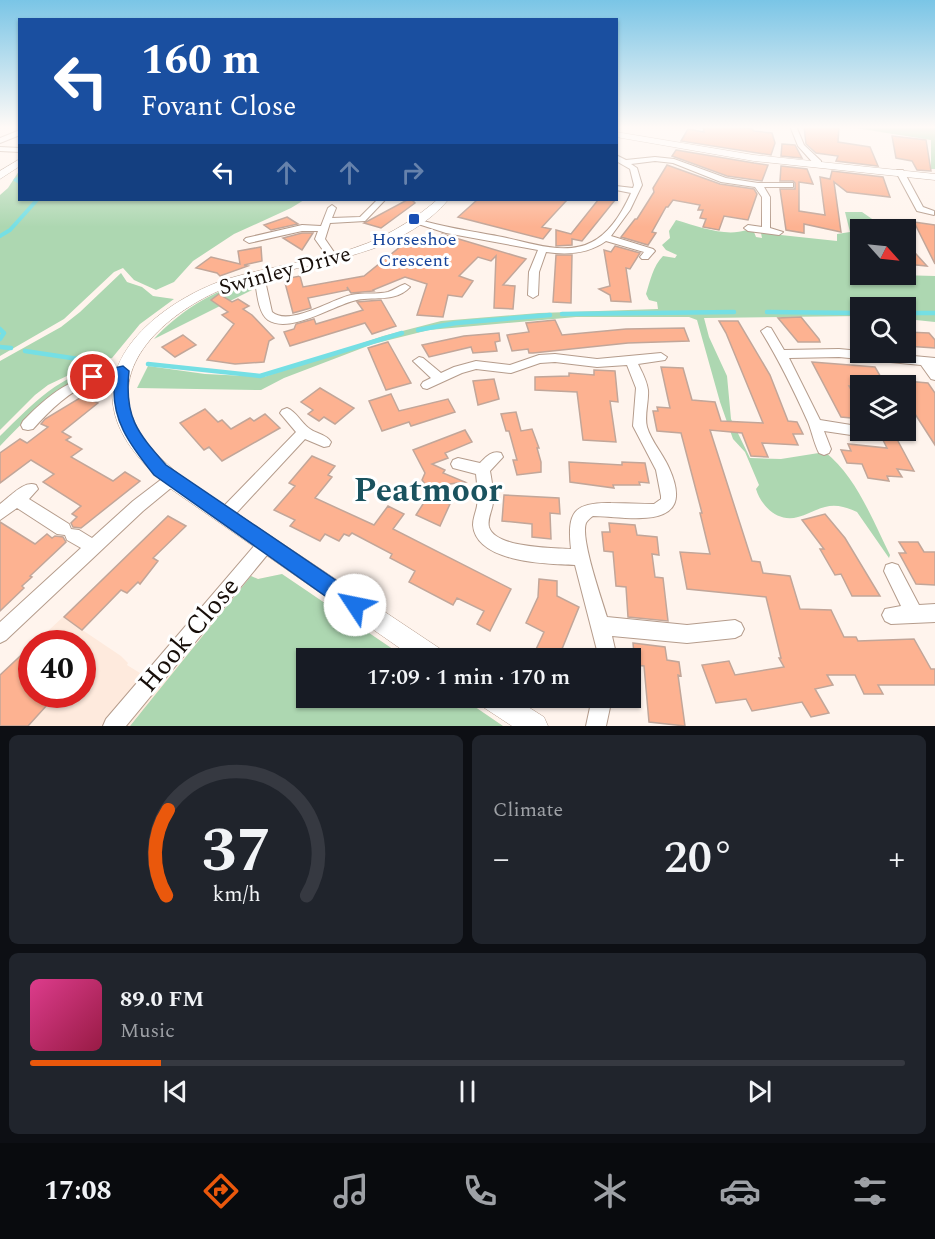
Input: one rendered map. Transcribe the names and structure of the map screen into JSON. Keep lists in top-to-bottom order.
{
  "streets": {
    "street": ["Swinley Drive", "Hook Close"]
  },
  "crossings": [
    ["Swinley Drive", "Hook Close"]
  ],
  "districts": ["Peatmoor"],
  "places": {
    "transit": ["Horseshoe Crescent"]
  },
  "north": "bottom right",
  "page": {
    "turn": ["160 m", "Fovant Close"],
    "limit": "40",
    "trip": "17:09 · 1 min · 170 m",
    "tile": "Climate",
    "heat": ["−", "20°", "+"],
    "song": ["89.0 FM", "Music"],
    "tabs": "17:08",
    "gauge": ["37", "km/h"]
  }
}
